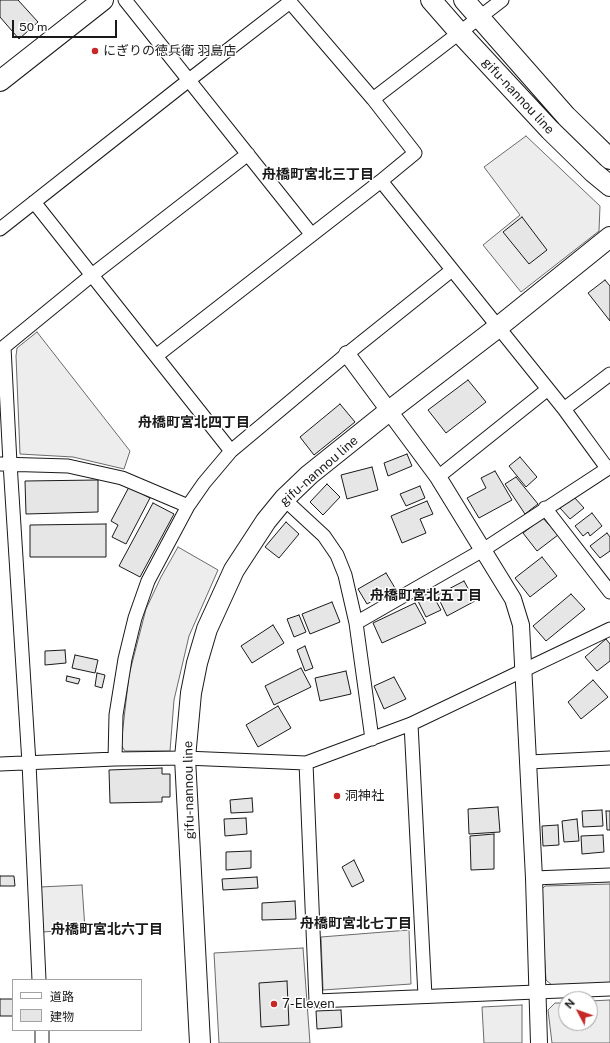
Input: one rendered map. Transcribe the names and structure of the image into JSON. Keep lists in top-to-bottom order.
{
  "streets": {
    "main road": ["gifu-nannou line"]
  },
  "districts": [
    "舟橋町宮北三丁目",
    "舟橋町宮北四丁目",
    "舟橋町宮北五丁目",
    "舟橋町宮北七丁目",
    "舟橋町宮北六丁目"
  ],
  "places": ["にぎりの徳兵衛 羽島店", "洞神社", "7-Eleven"],
  "legend": ["道路", "建物"],
  "scale_bar": "50 m",
  "north": "top left"
}
